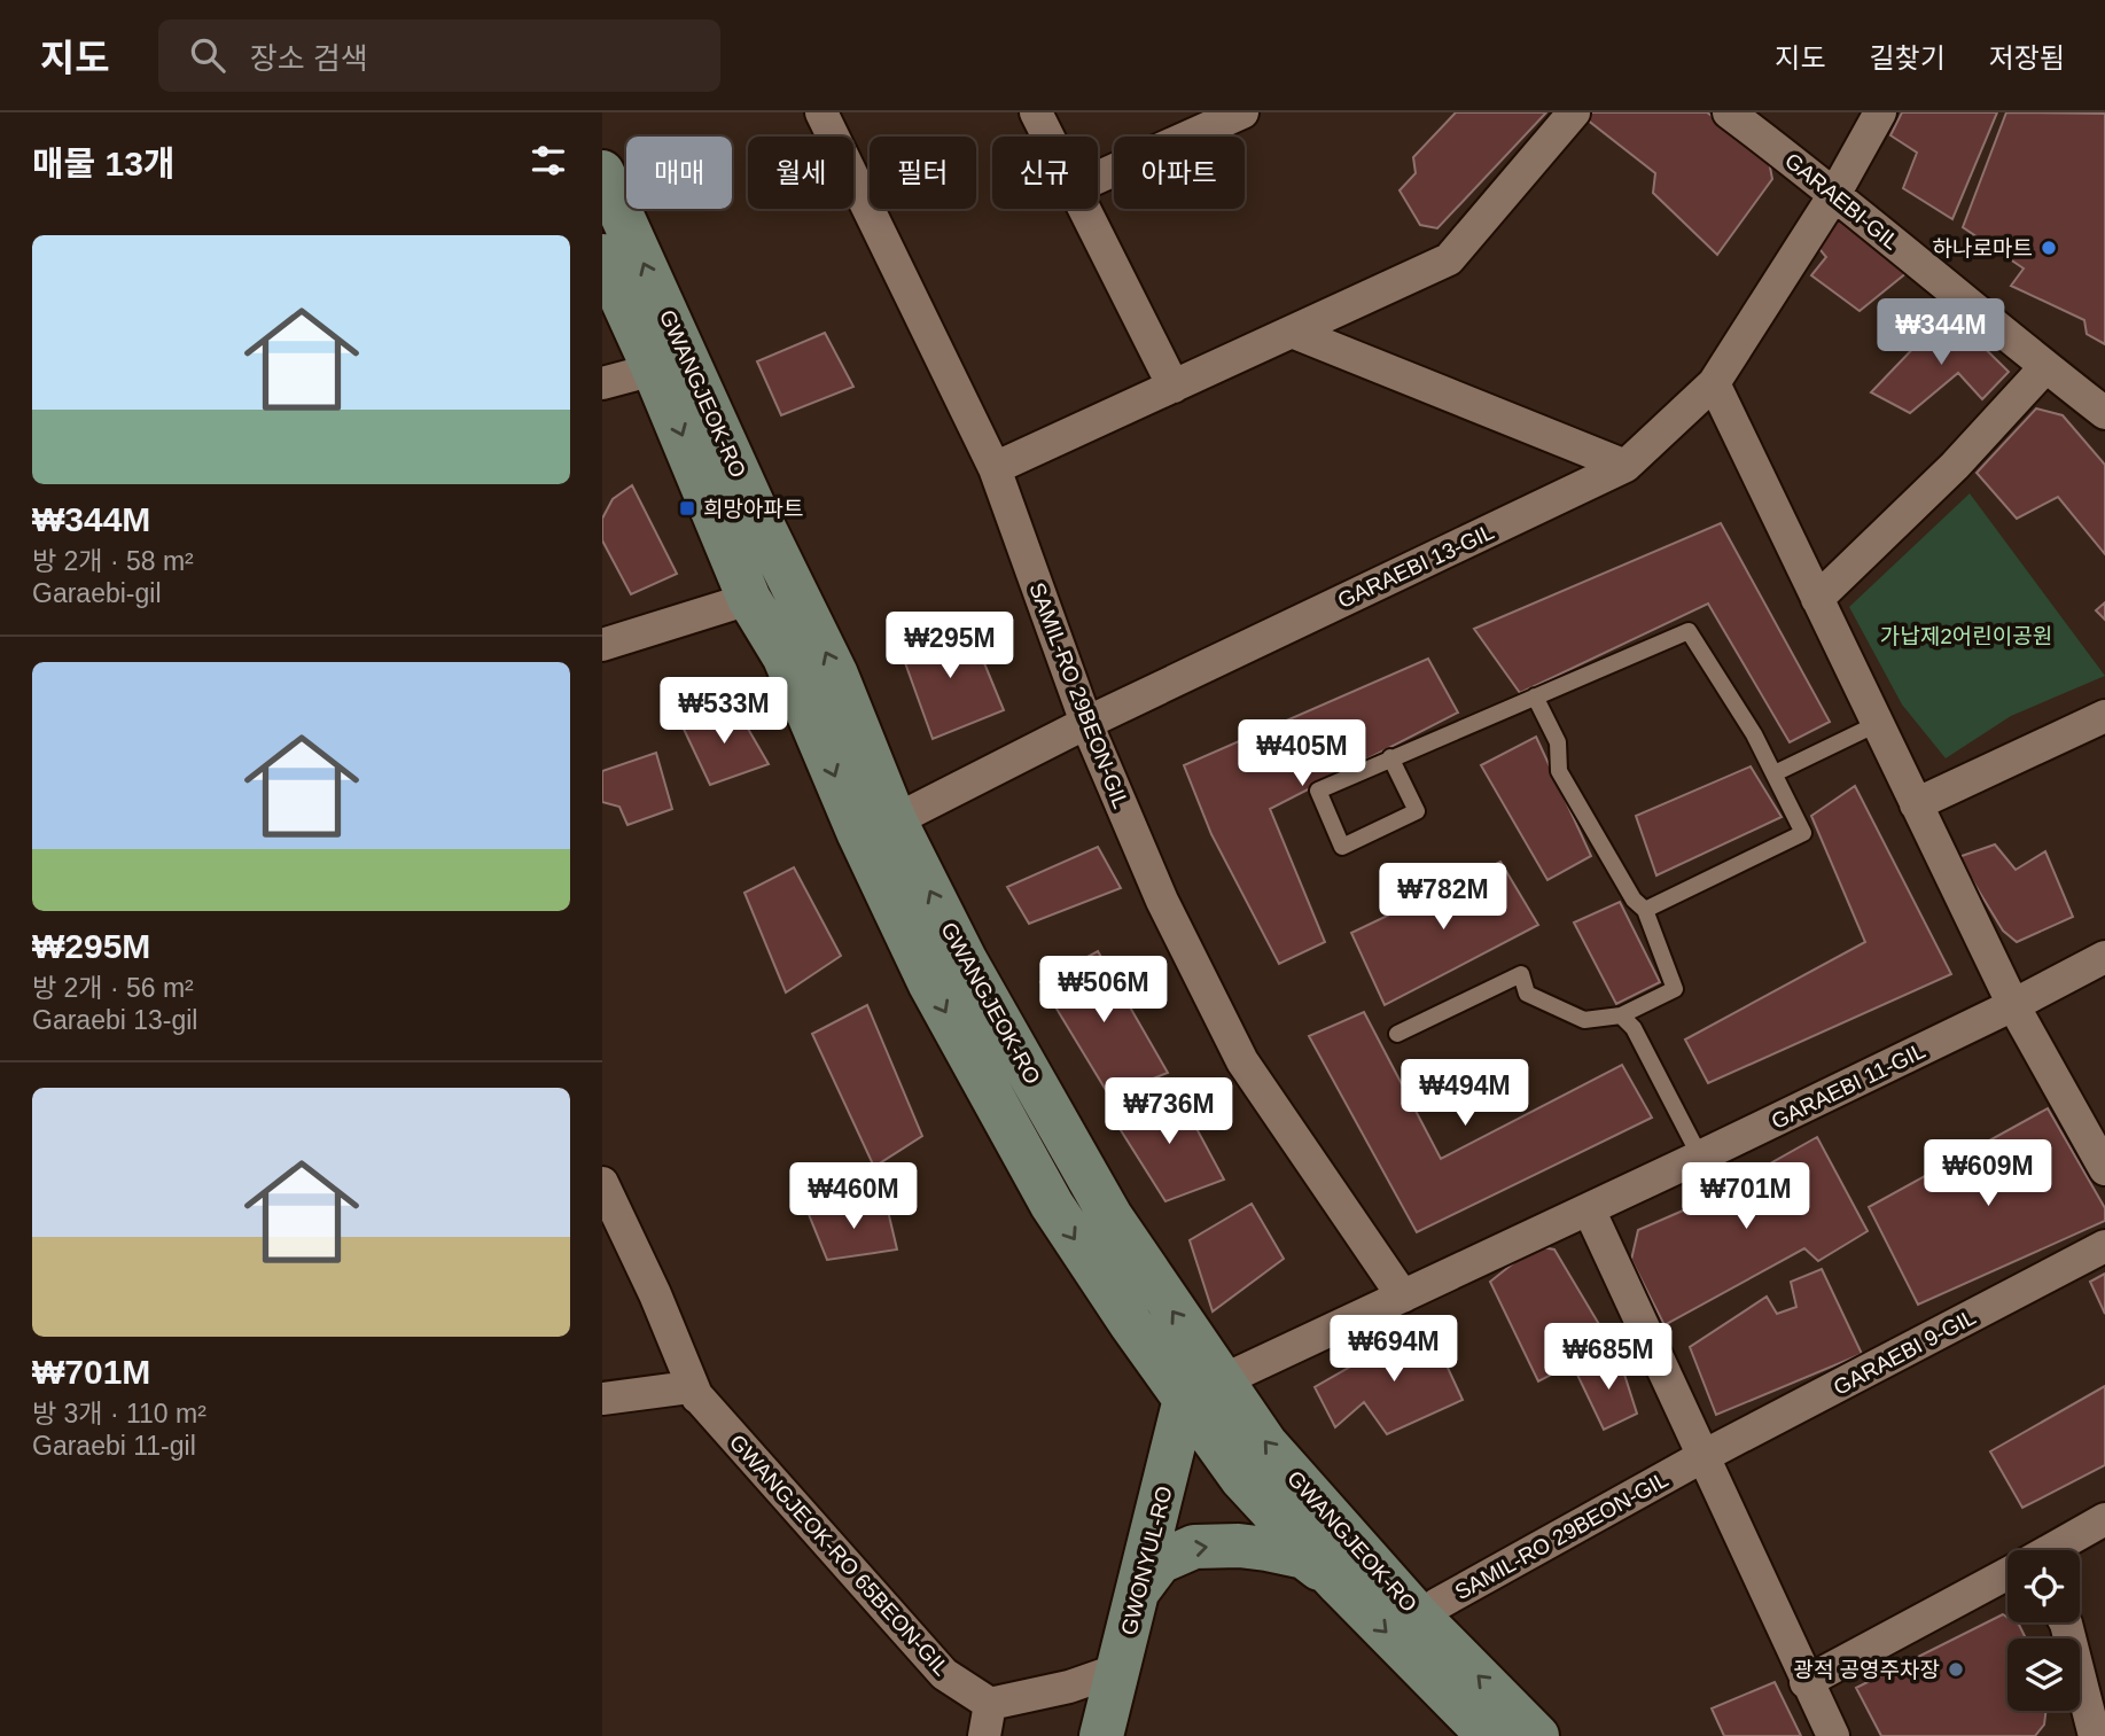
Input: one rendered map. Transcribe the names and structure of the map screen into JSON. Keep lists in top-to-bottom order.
{
  "streets": {
    "main road": ["GWANGJEOK-RO", "GWONYUL-RO"],
    "street": [
      "GARAEBI-GIL",
      "GARAEBI 13-GIL",
      "SAMIL-RO 29BEON-GIL",
      "GARAEBI 11-GIL",
      "GARAEBI 9-GIL",
      "GWANGJEOK-RO 65BEON-GIL"
    ]
  },
  "crossings": [
    ["GARAEBI-GIL", "GARAEBI 13-GIL"],
    ["GWANGJEOK-RO", "GARAEBI 13-GIL"],
    ["GWANGJEOK-RO", "SAMIL-RO 29BEON-GIL"],
    ["GWANGJEOK-RO", "GWONYUL-RO"],
    ["GARAEBI 13-GIL", "SAMIL-RO 29BEON-GIL"],
    ["SAMIL-RO 29BEON-GIL", "GARAEBI 9-GIL"]
  ],
  "parks": ["가납제2어린이공원"],
  "places": {
    "other": ["하나로마트", "광적 공영주차장"],
    "transit": ["희망아파트"]
  },
  "page": {
    "header": "지도",
    "search": "장소 검색",
    "nav": ["지도", "길찾기", "저장됨"],
    "heading": "매물 13개",
    "chip": [
      "매매",
      "월세",
      "필터",
      "신규",
      "아파트"
    ],
    "list": [
      {
        "name": "₩344M",
        "note": "방 2개 · 58 m² · Garaebi-gil"
      },
      {
        "name": "₩295M",
        "note": "방 2개 · 56 m² · Garaebi 13-gil"
      },
      {
        "name": "₩701M",
        "note": "방 3개 · 110 m² · Garaebi 11-gil"
      }
    ],
    "price": [
      "₩344M",
      "₩295M",
      "₩533M",
      "₩405M",
      "₩782M",
      "₩506M",
      "₩494M",
      "₩736M",
      "₩609M",
      "₩460M",
      "₩701M",
      "₩694M",
      "₩685M"
    ]
  }
}
